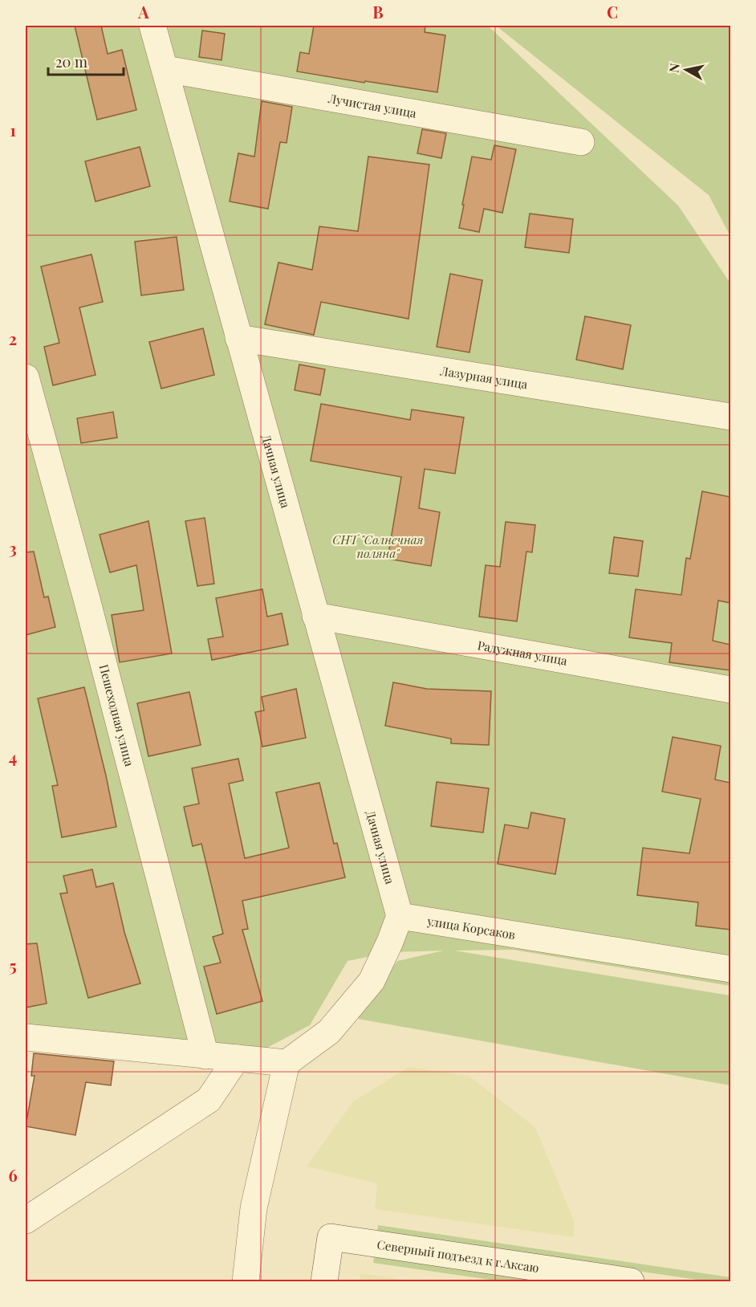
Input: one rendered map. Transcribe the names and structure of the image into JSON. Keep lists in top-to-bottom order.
{
  "streets": {
    "street": [
      "Лучистая улица",
      "Лазурная улица",
      "Дачная улица",
      "Радужная улица",
      "Пешеходная улица",
      "улица Корсаков",
      "Северный подъезд к г.Аксаю"
    ]
  },
  "crossings": [
    ["Лучистая улица", "Дачная улица"],
    ["Лазурная улица", "Дачная улица"],
    ["Дачная улица", "Радужная улица"],
    ["Дачная улица", "улица Корсаков"]
  ],
  "parks": ["СНТ \"Солнечная поляна\""],
  "scale_bar": "20 m",
  "north": "left",
  "grid": {
    "columns": ["A", "B", "C"],
    "rows": [
      "1",
      "2",
      "3",
      "4",
      "5",
      "6"
    ]
  }
}
